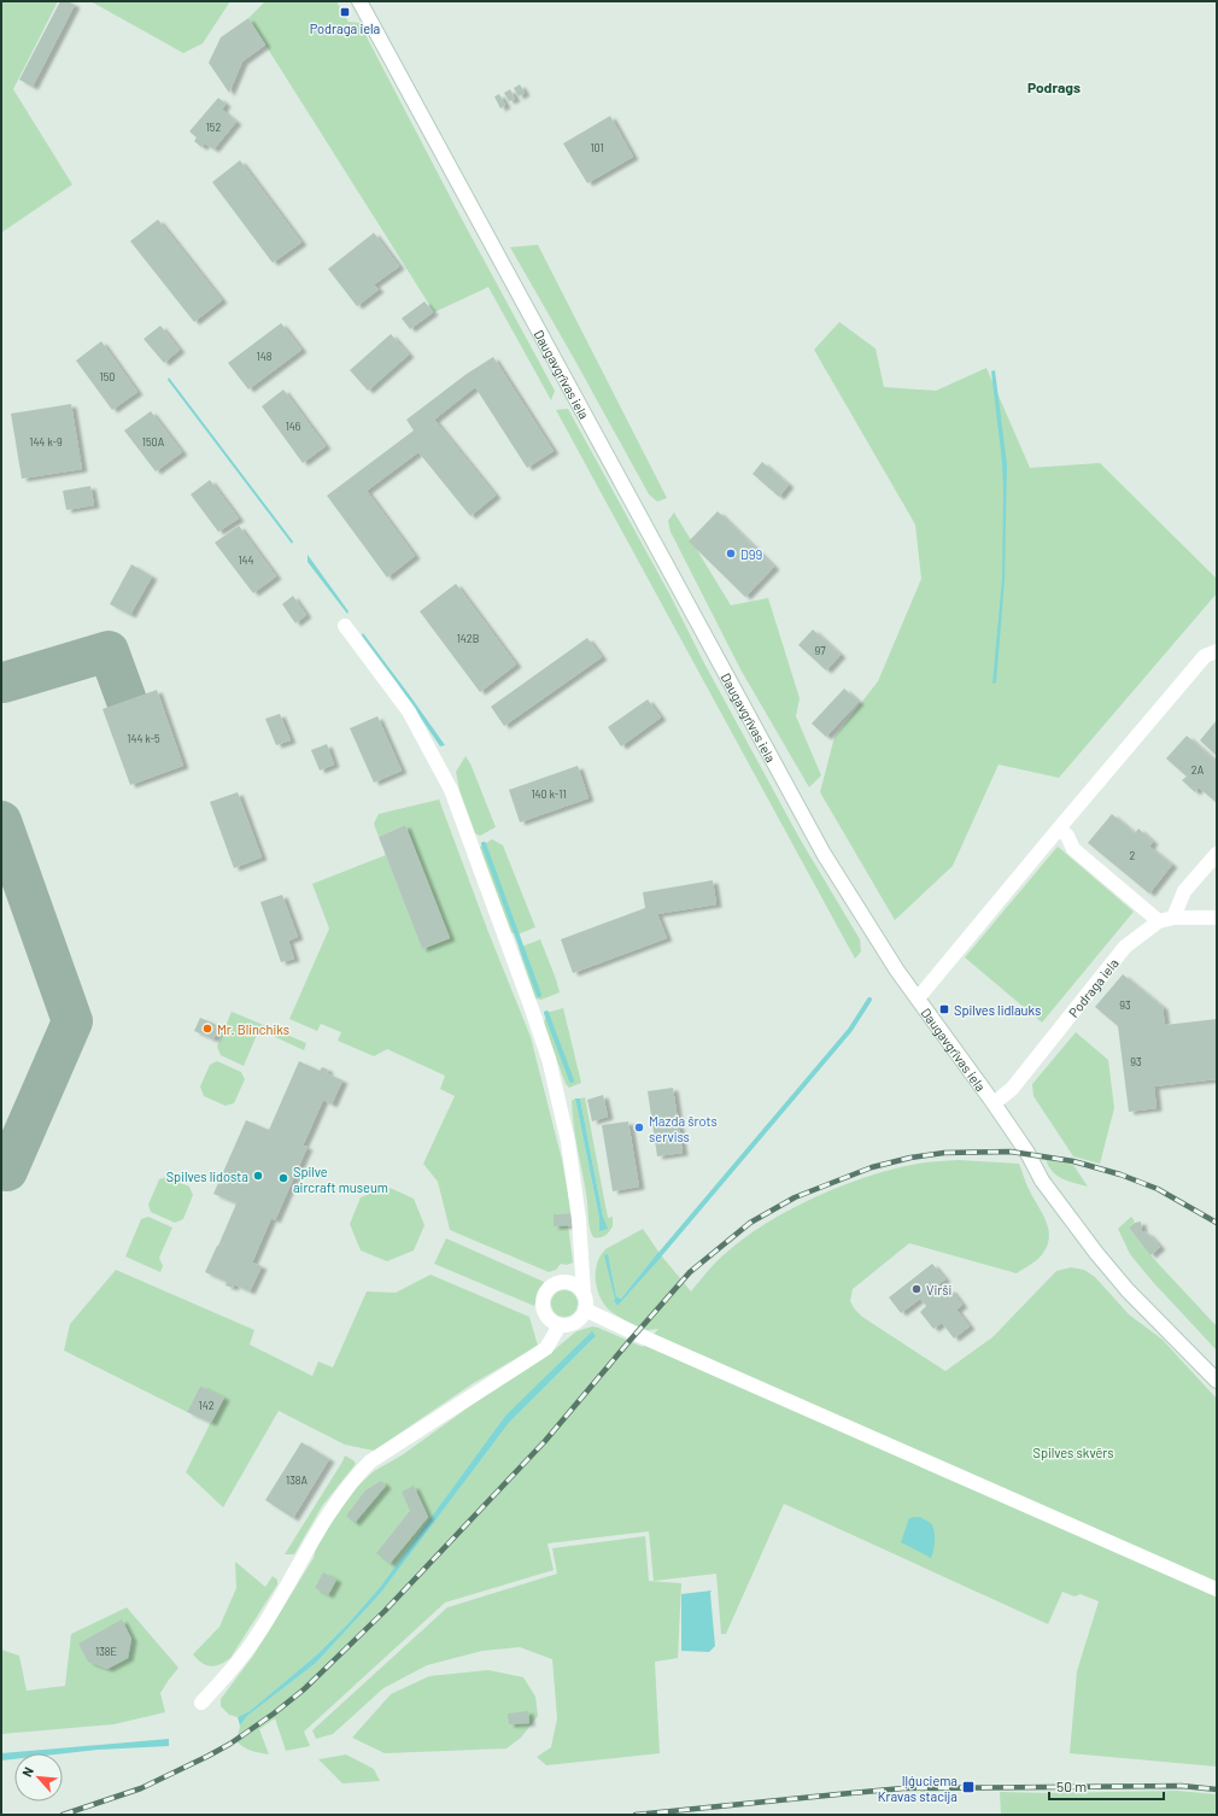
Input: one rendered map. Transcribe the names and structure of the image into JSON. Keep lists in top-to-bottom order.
{
  "streets": {
    "street": ["Daugavgrīvas iela", "Podraga iela"]
  },
  "crossings": [
    ["Daugavgrīvas iela", "Podraga iela"]
  ],
  "districts": ["Podrags"],
  "parks": ["Spilves skvērs"],
  "places": {
    "transit": ["Podraga iela", "Spilves lidlauks", "Iļģuciema Kravas stacija"],
    "other": [
      "D99",
      "Mr. Blinchiks",
      "Mazda šrots serviss",
      "Spilves lidosta",
      "Spilve aircraft museum",
      "Virši"
    ]
  },
  "house_numbers": [
    "152",
    "101",
    "148",
    "150",
    "146",
    "144 k-9",
    "150A",
    "144",
    "142B",
    "97",
    "144 k-5",
    "2A",
    "140 k-11",
    "2",
    "93",
    "93",
    "142",
    "138A",
    "138E"
  ],
  "scale_bar": "50 m",
  "north": "top left"
}
